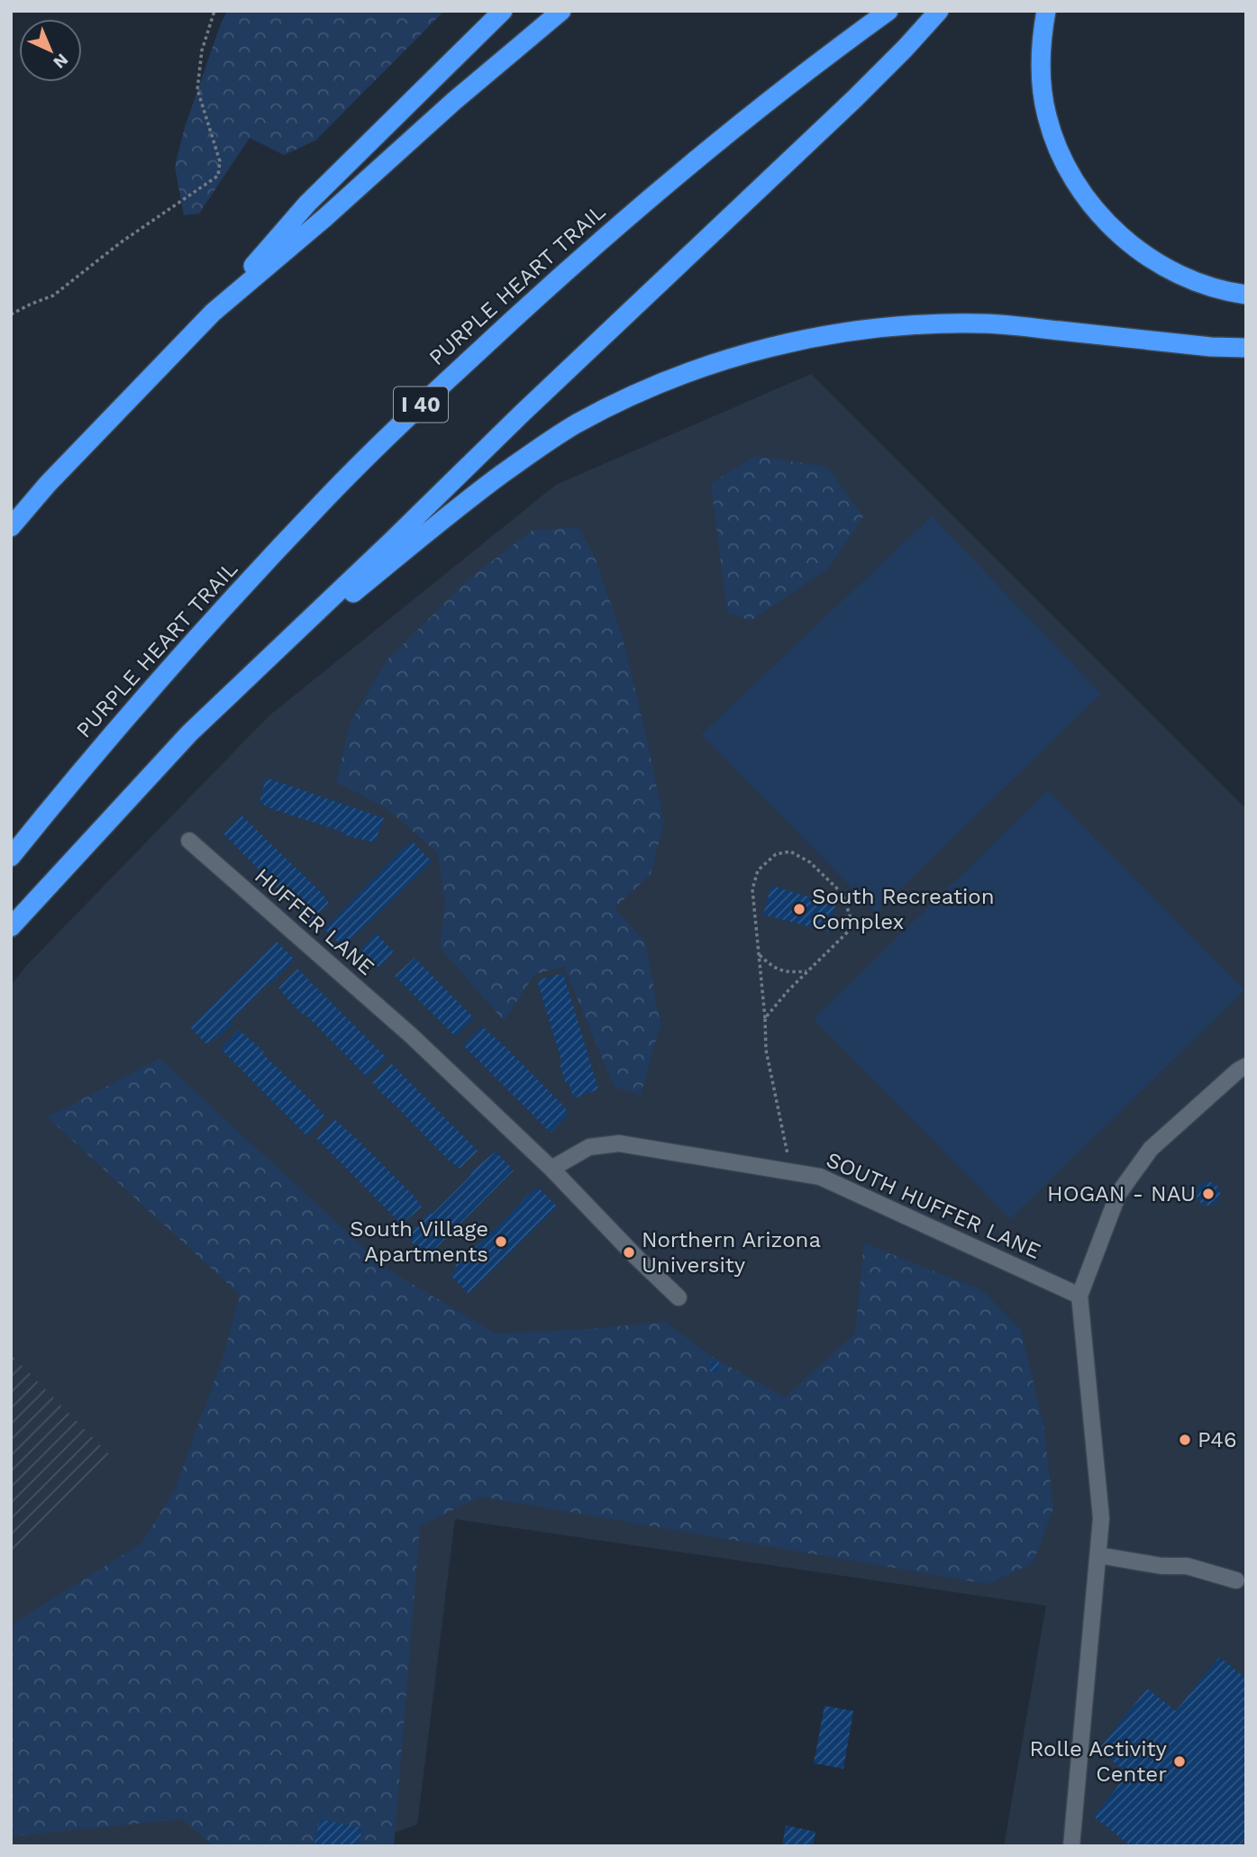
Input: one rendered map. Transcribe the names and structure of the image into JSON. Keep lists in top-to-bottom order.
{
  "streets": {
    "highway": ["PURPLE HEART TRAIL", "I 40"],
    "street": ["HUFFER LANE", "SOUTH HUFFER LANE"]
  },
  "crossings": [
    ["HUFFER LANE", "SOUTH HUFFER LANE"]
  ],
  "places": [
    "South Recreation Complex",
    "HOGAN - NAU",
    "South Village Apartments",
    "Northern Arizona University",
    "P46",
    "Rolle Activity Center"
  ],
  "north": "bottom right"
}
